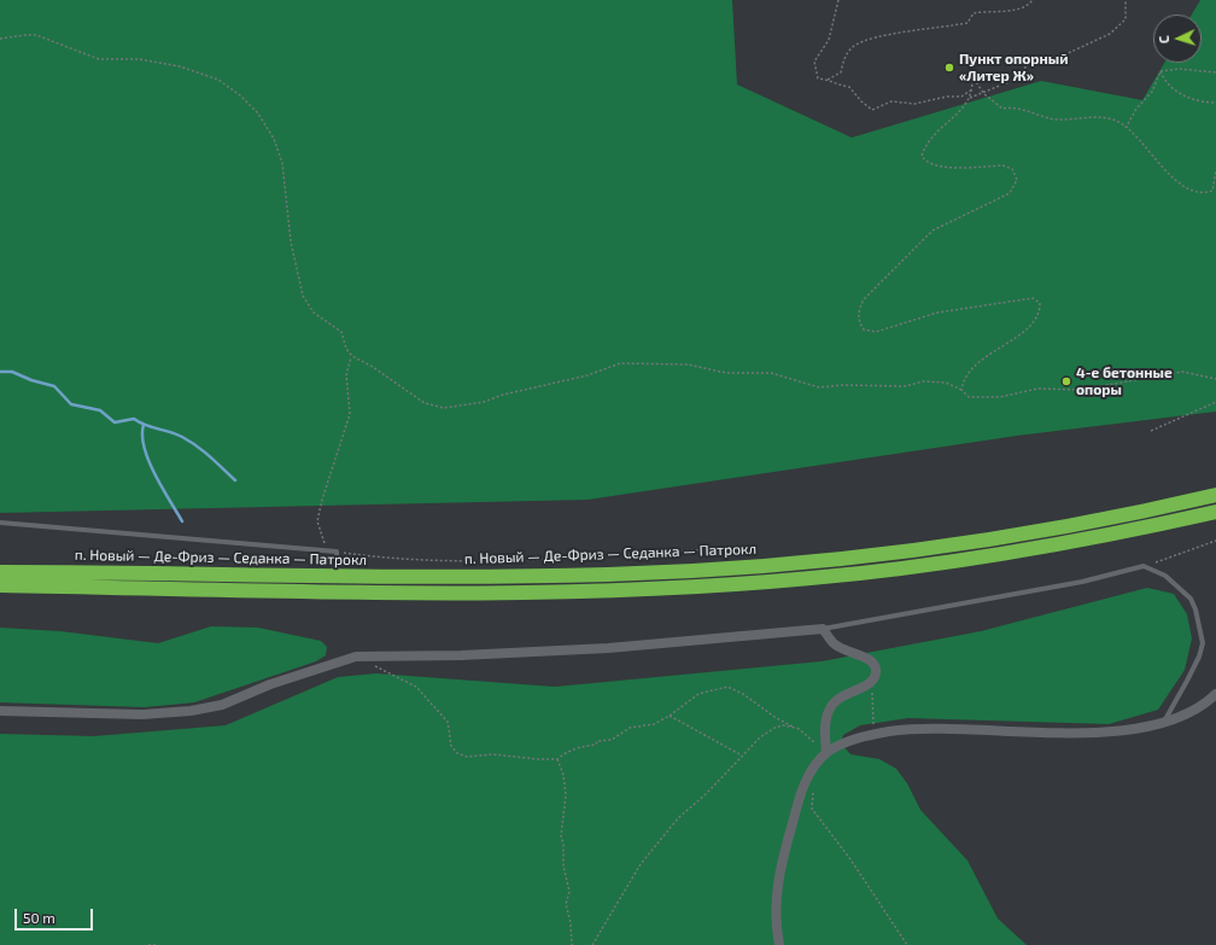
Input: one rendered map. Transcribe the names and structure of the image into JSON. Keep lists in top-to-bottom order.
{
  "streets": {
    "highway": ["п. Новый — Де-Фриз — Седанка — Патрокл"]
  },
  "places": ["Пункт опорный «Литер Ж»", "4-е бетонные опоры"],
  "scale_bar": "50 m",
  "north": "left"
}
